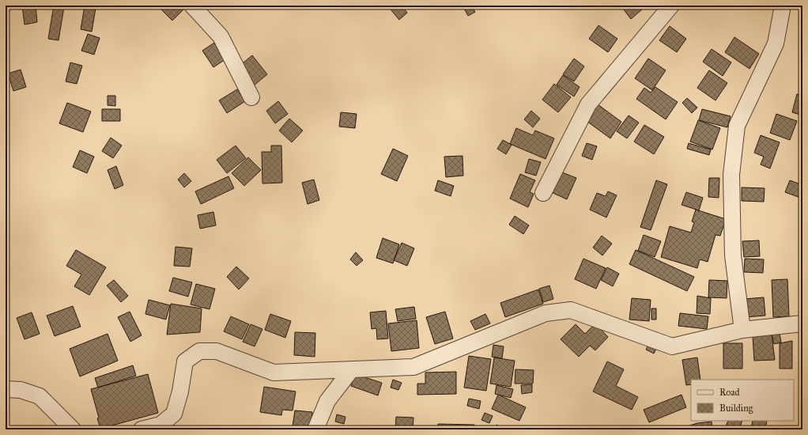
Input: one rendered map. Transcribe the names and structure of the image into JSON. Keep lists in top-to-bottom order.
{
  "legend": ["Road", "Building"]
}
